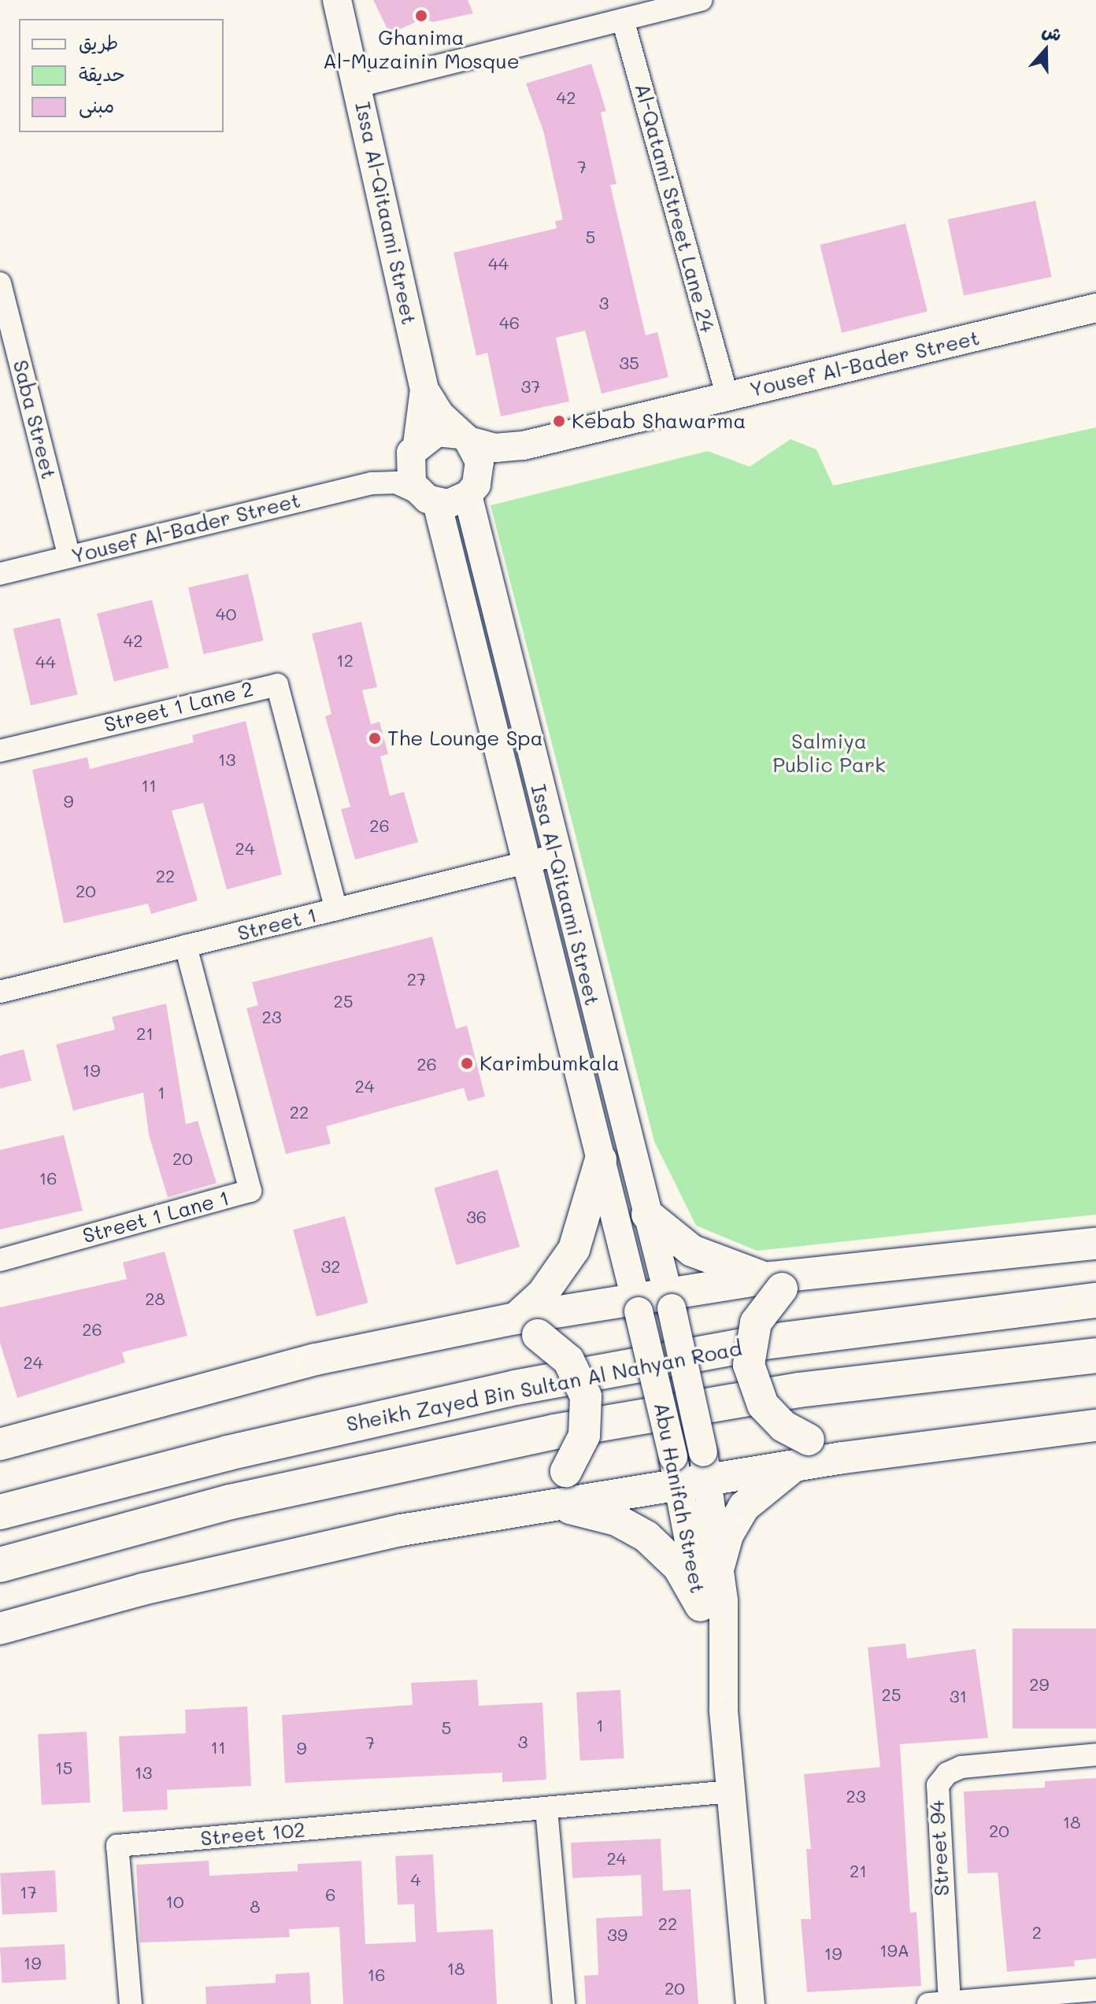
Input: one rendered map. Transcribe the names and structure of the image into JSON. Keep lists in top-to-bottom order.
{
  "streets": {
    "highway": ["Sheikh Zayed Bin Sultan Al Nahyan Road"],
    "street": [
      "Al-Qatami Street Lane 24",
      "Issa Al-Qitaami Street",
      "Yousef Al-Bader Street",
      "Saba Street",
      "Street 1 Lane 2",
      "Street 1",
      "Street 1 Lane 1",
      "Abu Hanifah Street",
      "Street 102",
      "Street 94"
    ]
  },
  "crossings": [
    ["Al-Qatami Street Lane 24", "Yousef Al-Bader Street"],
    ["Issa Al-Qitaami Street", "Yousef Al-Bader Street"],
    ["Issa Al-Qitaami Street", "Street 1"],
    ["Issa Al-Qitaami Street", "Abu Hanifah Street"],
    ["Yousef Al-Bader Street", "Saba Street"],
    ["Street 1 Lane 2", "Street 1"],
    ["Street 1", "Street 1 Lane 1"],
    ["Abu Hanifah Street", "Street 102"]
  ],
  "parks": ["Salmiya Public Park"],
  "places": [
    "Ghanima Al-Muzainin Mosque",
    "Kebab Shawarma",
    "The Lounge Spa",
    "Karimbumkala"
  ],
  "house_numbers": [
    "42",
    "7",
    "5",
    "44",
    "3",
    "46",
    "35",
    "37",
    "40",
    "42",
    "12",
    "44",
    "13",
    "11",
    "9",
    "26",
    "24",
    "22",
    "20",
    "27",
    "25",
    "23",
    "21",
    "26",
    "19",
    "24",
    "1",
    "22",
    "20",
    "16",
    "36",
    "32",
    "28",
    "26",
    "24",
    "29",
    "25",
    "31",
    "1",
    "5",
    "3",
    "7",
    "11",
    "9",
    "15",
    "13",
    "23",
    "18",
    "20",
    "24",
    "21",
    "4",
    "17",
    "6",
    "10",
    "8",
    "22",
    "2",
    "39",
    "19A",
    "19",
    "19",
    "18",
    "16",
    "20"
  ],
  "legend": ["طريق", "حديقة", "مبنى"],
  "north": "top"
}
